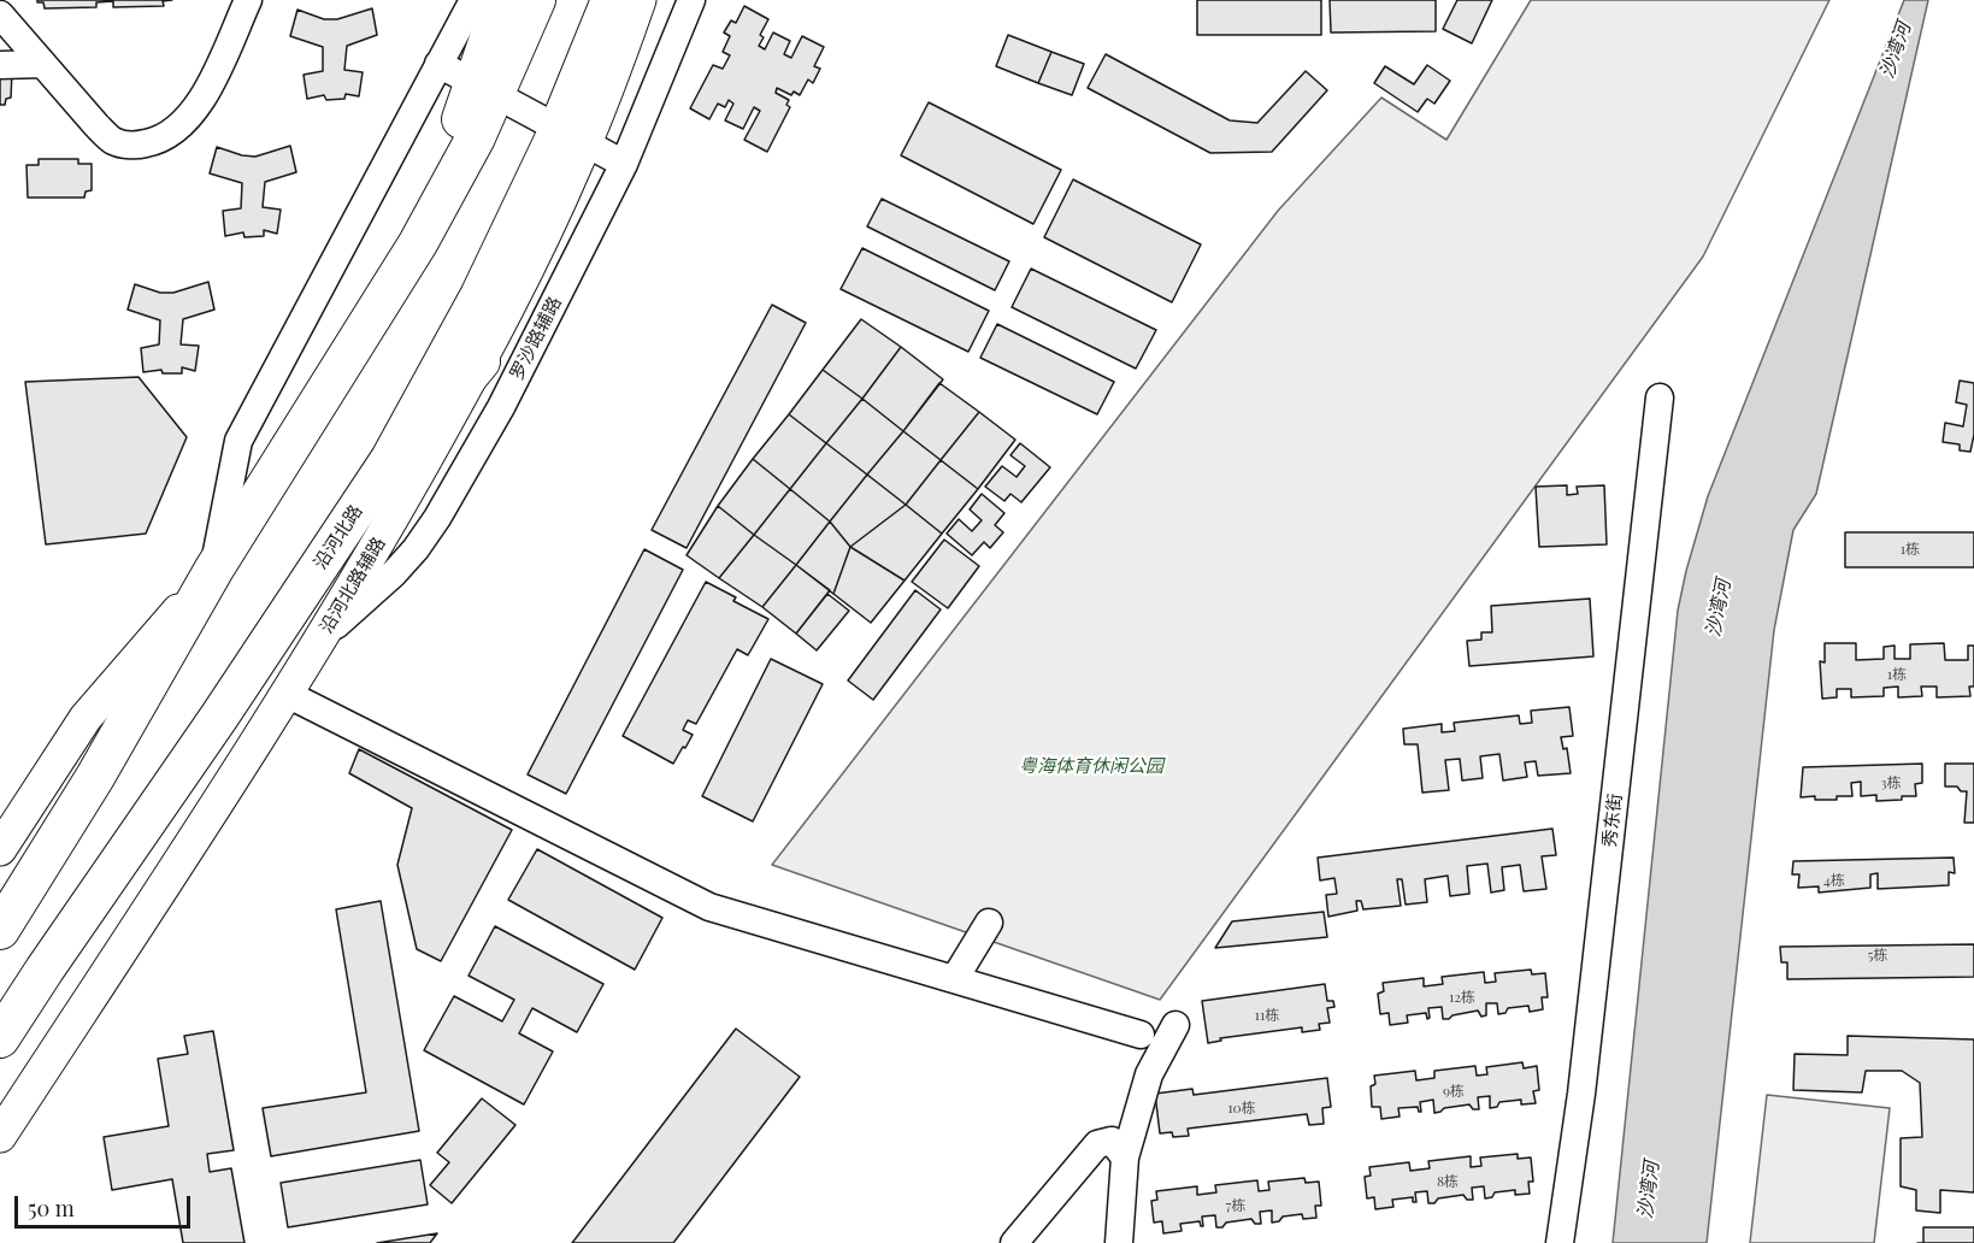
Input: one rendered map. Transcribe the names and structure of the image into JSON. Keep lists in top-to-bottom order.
{
  "streets": {
    "highway": ["沿河北路"],
    "main road": ["沿河北路辅路"],
    "street": ["罗沙路辅路", "秀东街"]
  },
  "crossings": [
    ["罗沙路辅路", "沿河北路辅路"]
  ],
  "water": ["沙湾河"],
  "parks": ["粤海体育休闲公园"],
  "house_numbers": [
    "1栋",
    "1栋",
    "3栋",
    "4栋",
    "5栋",
    "12栋",
    "11栋",
    "9栋",
    "10栋",
    "8栋",
    "7栋"
  ],
  "scale_bar": "50 m"
}
